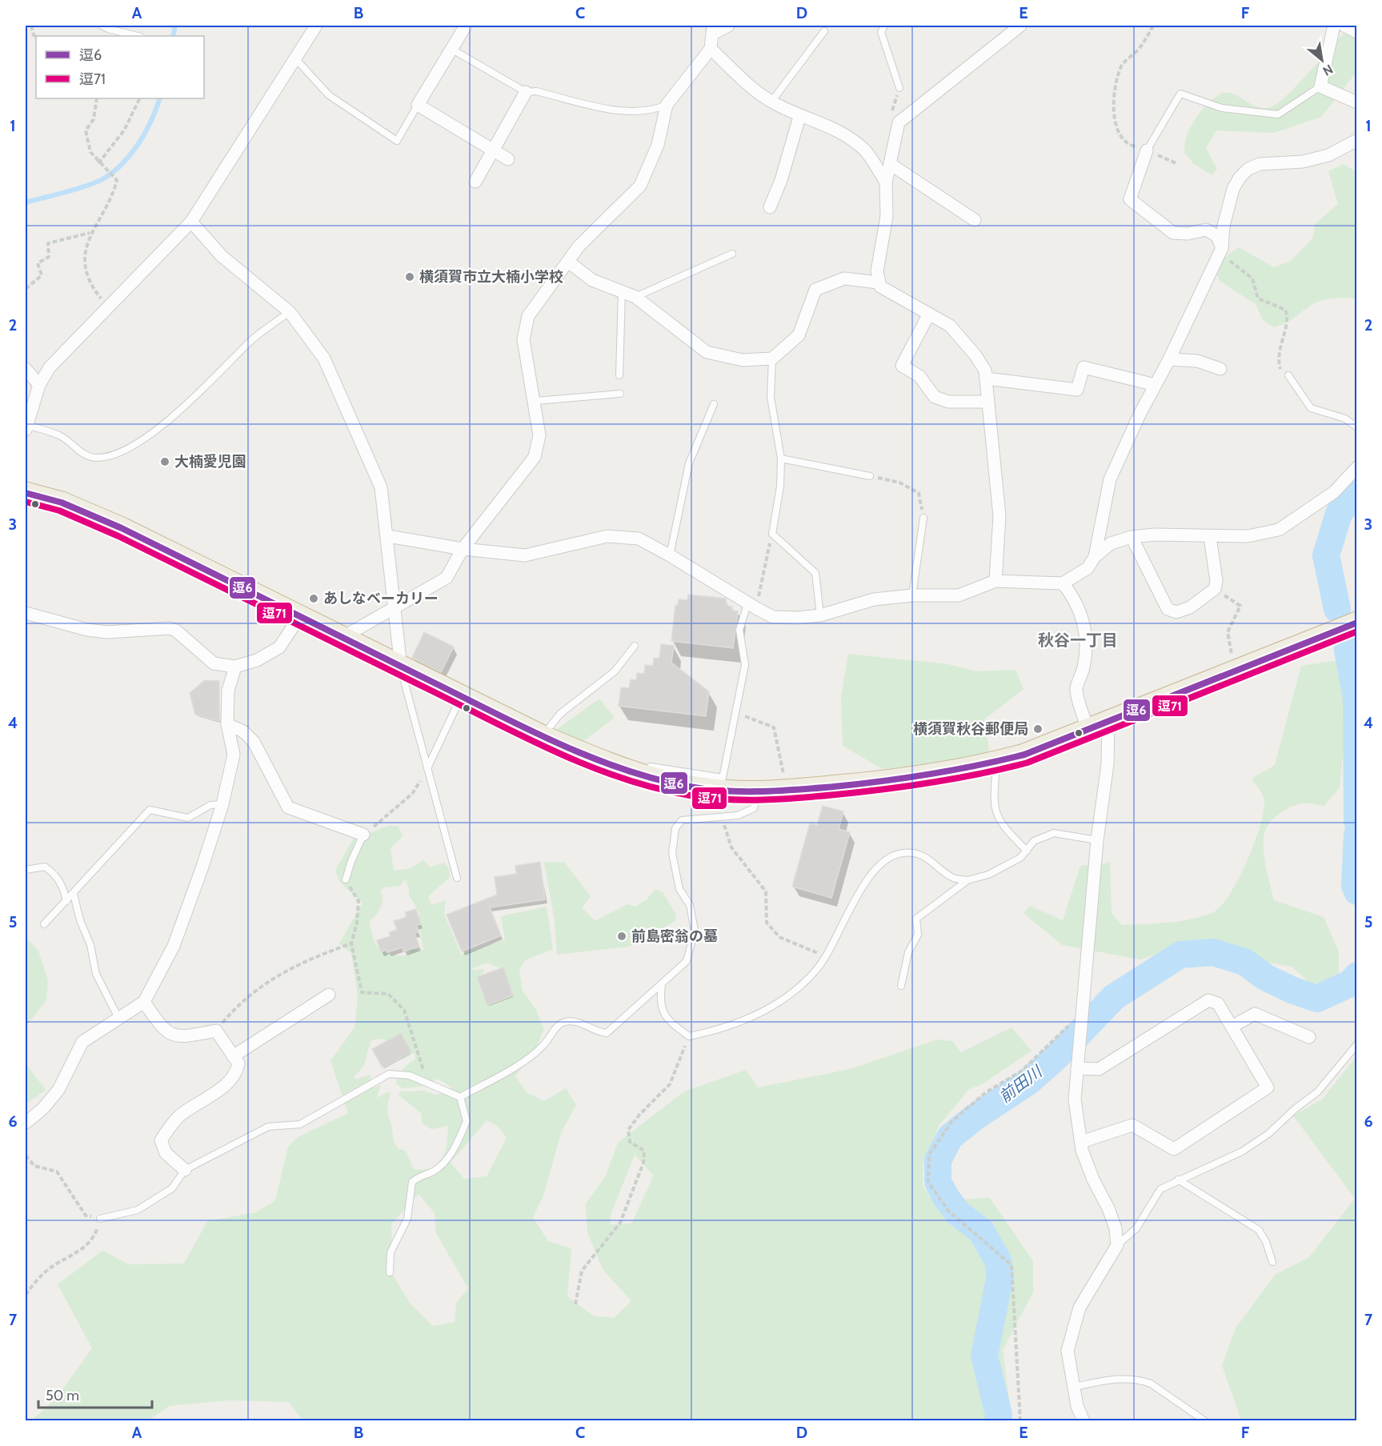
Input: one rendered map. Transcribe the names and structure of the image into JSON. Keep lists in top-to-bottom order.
{
  "districts": ["秋谷一丁目"],
  "water": ["前田川"],
  "places": [
    "横須賀市立大楠小学校",
    "大楠愛児園",
    "あしなベーカリー",
    "横須賀秋谷郵便局",
    "前島密翁の墓"
  ],
  "lines": ["transit line 逗6", "transit line 逗71"],
  "legend": ["逗6", "逗71"],
  "scale_bar": "50 m",
  "north": "bottom right",
  "grid": {
    "columns": [
      "A",
      "B",
      "C",
      "D",
      "E",
      "F"
    ],
    "rows": [
      "1",
      "2",
      "3",
      "4",
      "5",
      "6",
      "7"
    ]
  }
}
